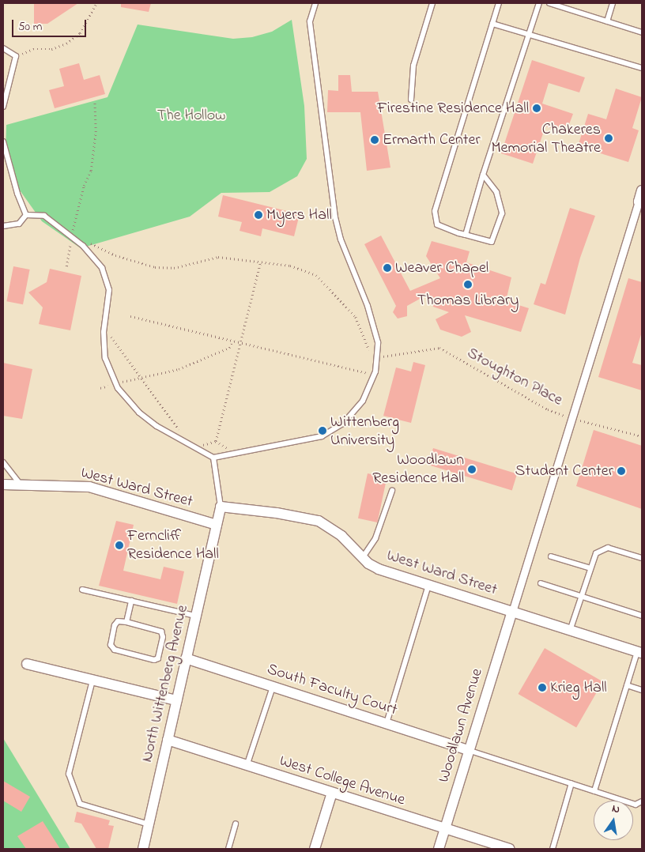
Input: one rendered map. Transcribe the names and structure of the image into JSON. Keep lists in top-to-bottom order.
{
  "streets": {
    "street": [
      "West Ward Street",
      "North Wittenberg Avenue",
      "South Faculty Court",
      "Woodlawn Avenue",
      "West College Avenue"
    ],
    "path": ["Stoughton Place"]
  },
  "crossings": [
    ["West Ward Street", "North Wittenberg Avenue"],
    ["West Ward Street", "Woodlawn Avenue"],
    ["North Wittenberg Avenue", "South Faculty Court"],
    ["North Wittenberg Avenue", "West College Avenue"],
    ["South Faculty Court", "Woodlawn Avenue"],
    ["Woodlawn Avenue", "West College Avenue"]
  ],
  "parks": ["The Hollow"],
  "places": [
    "Firestine Residence Hall",
    "Chakeres Memorial Theatre",
    "Ermarth Center",
    "Myers Hall",
    "Weaver Chapel",
    "Thomas Library",
    "Wittenberg University",
    "Woodlawn Residence Hall",
    "Student Center",
    "Ferncliff Residence Hall",
    "Krieg Hall"
  ],
  "scale_bar": "50 m",
  "north": "top"
}
